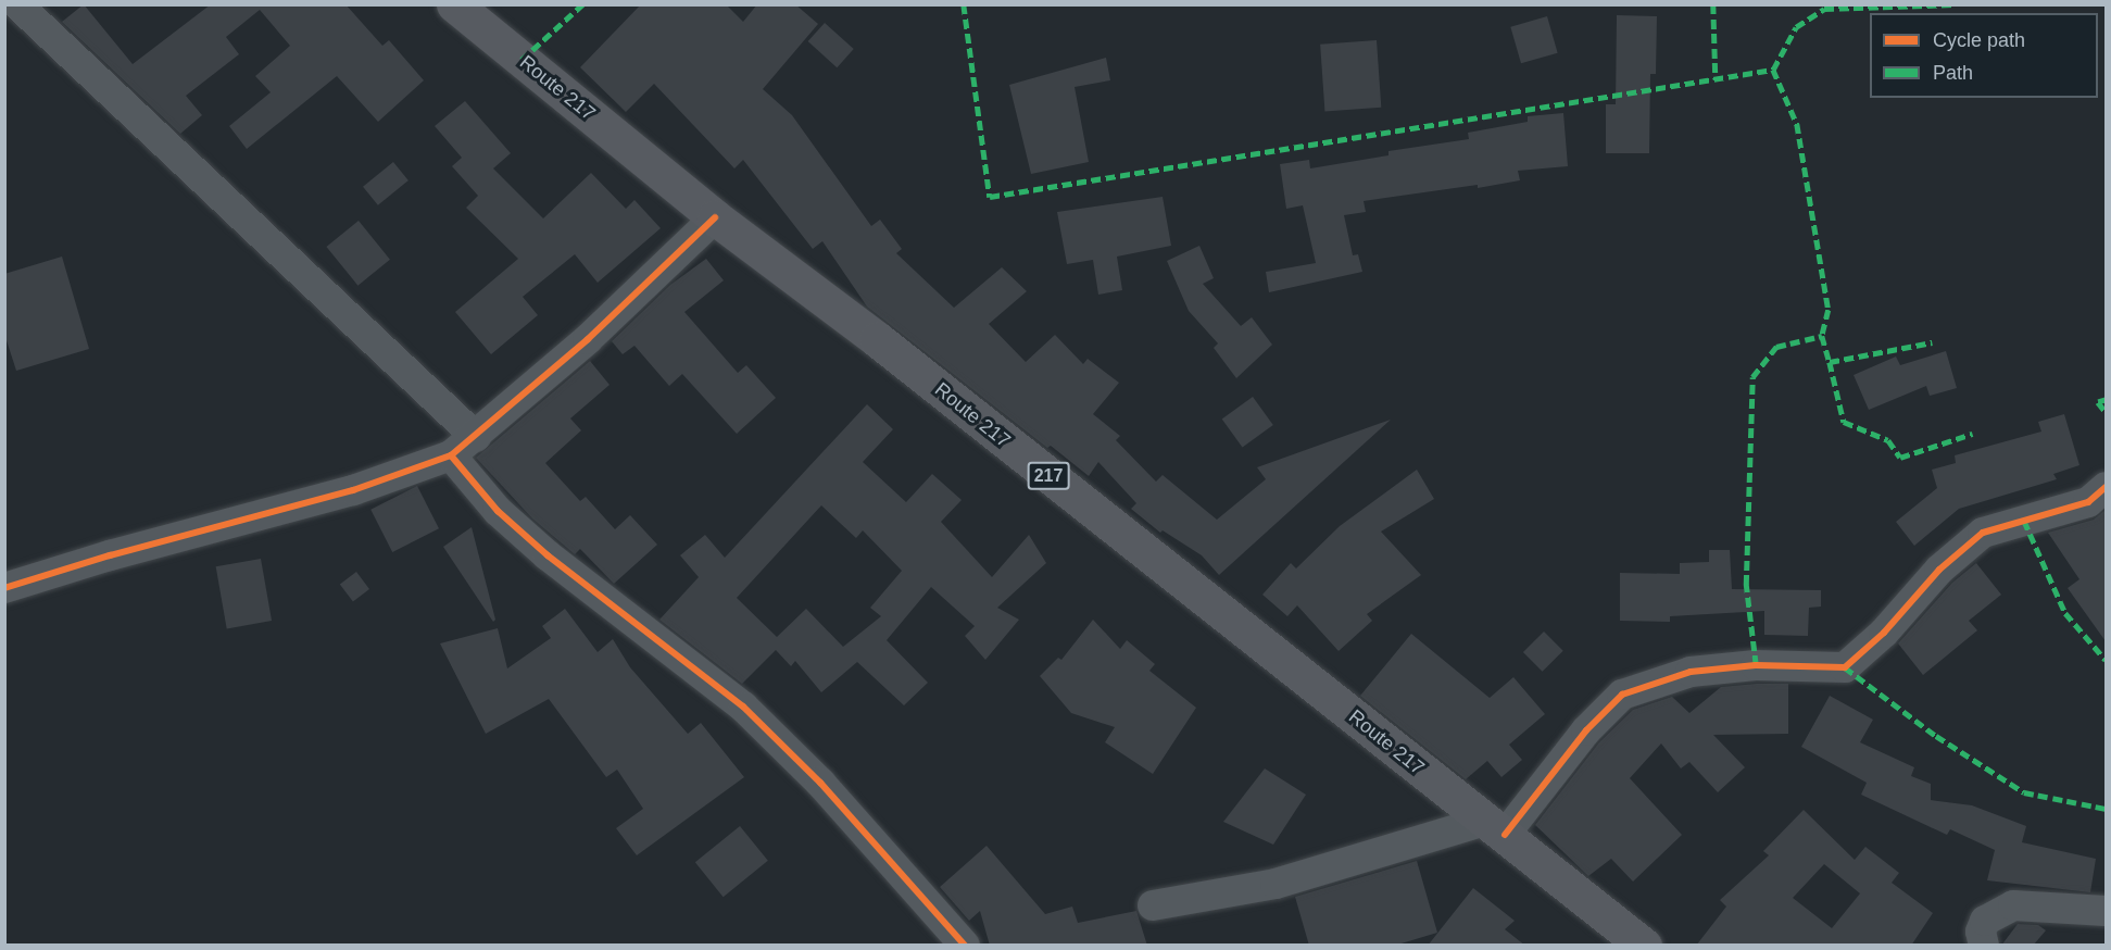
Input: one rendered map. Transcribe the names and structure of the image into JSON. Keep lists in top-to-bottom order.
{
  "streets": {
    "main road": ["Route 217", "217"]
  },
  "legend": ["Cycle path", "Path"]
}
